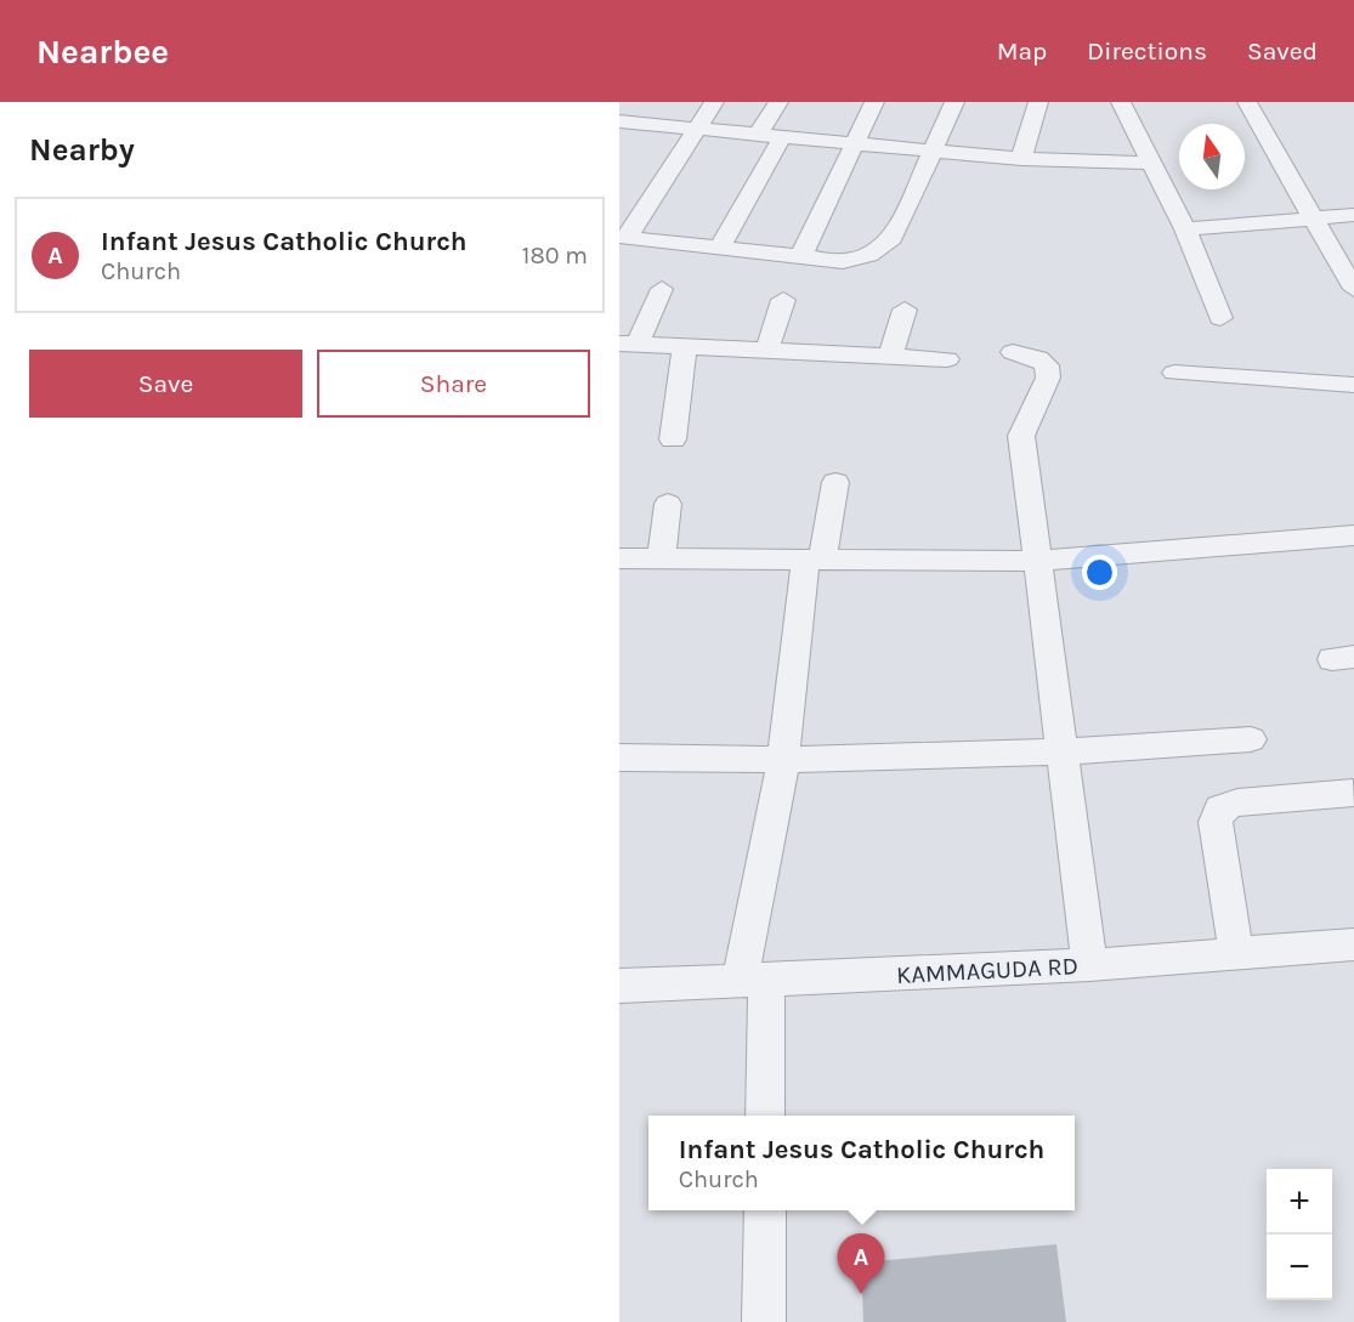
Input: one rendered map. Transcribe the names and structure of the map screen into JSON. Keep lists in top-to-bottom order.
{
  "streets": {
    "street": ["KAMMAGUDA RD"]
  },
  "north": "top",
  "page": {
    "header": "Nearbee",
    "nav": ["Map", "Directions", "Saved"],
    "heading": "Nearby",
    "list": [
      {
        "mark": "A",
        "name": "Infant Jesus Catholic Church",
        "note": "Church",
        "value": "180 m"
      }
    ],
    "buttons": ["Save", "Share"],
    "popup": ["Infant Jesus Catholic Church", "Church"],
    "map_buttons": ["+", "−"],
    "pins": "A"
  }
}
